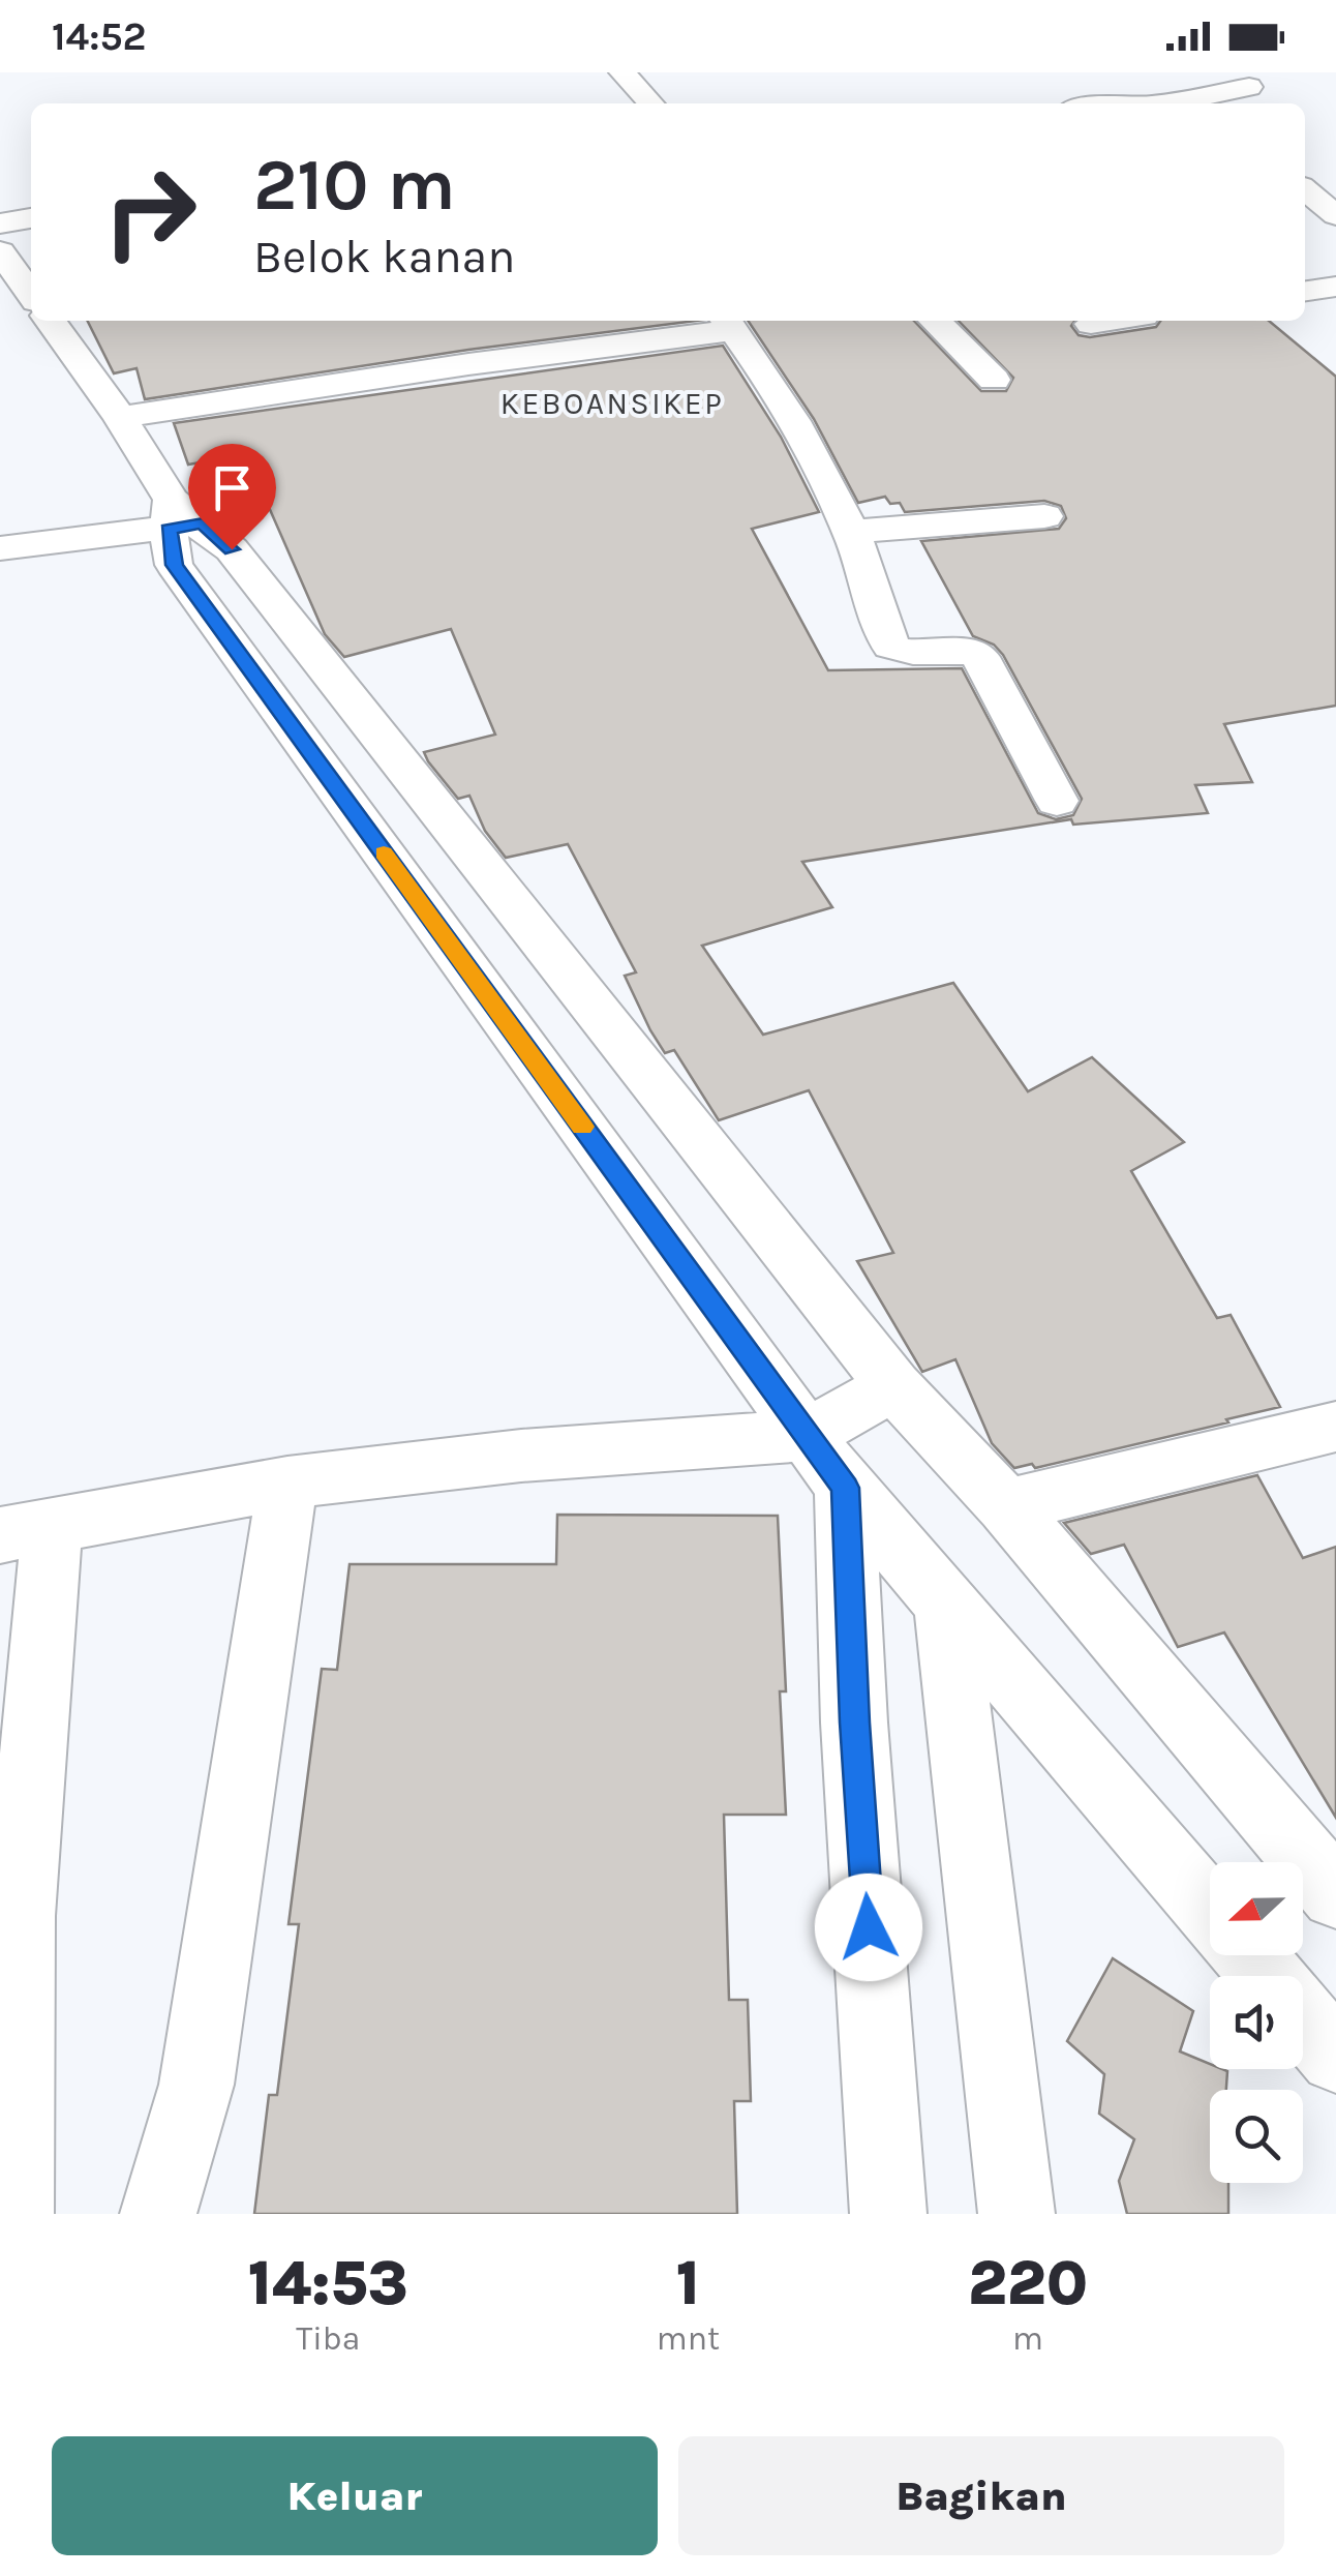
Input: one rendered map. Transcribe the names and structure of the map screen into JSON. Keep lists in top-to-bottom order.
{
  "districts": ["KEBOANSIKEP"],
  "north": "left",
  "page": {
    "status": "14:52",
    "turn": ["210 m", "Belok kanan"],
    "eta": [
      "14:53",
      "Tiba",
      "1",
      "mnt",
      "220",
      "m"
    ],
    "buttons": ["Keluar", "Bagikan"]
  }
}
